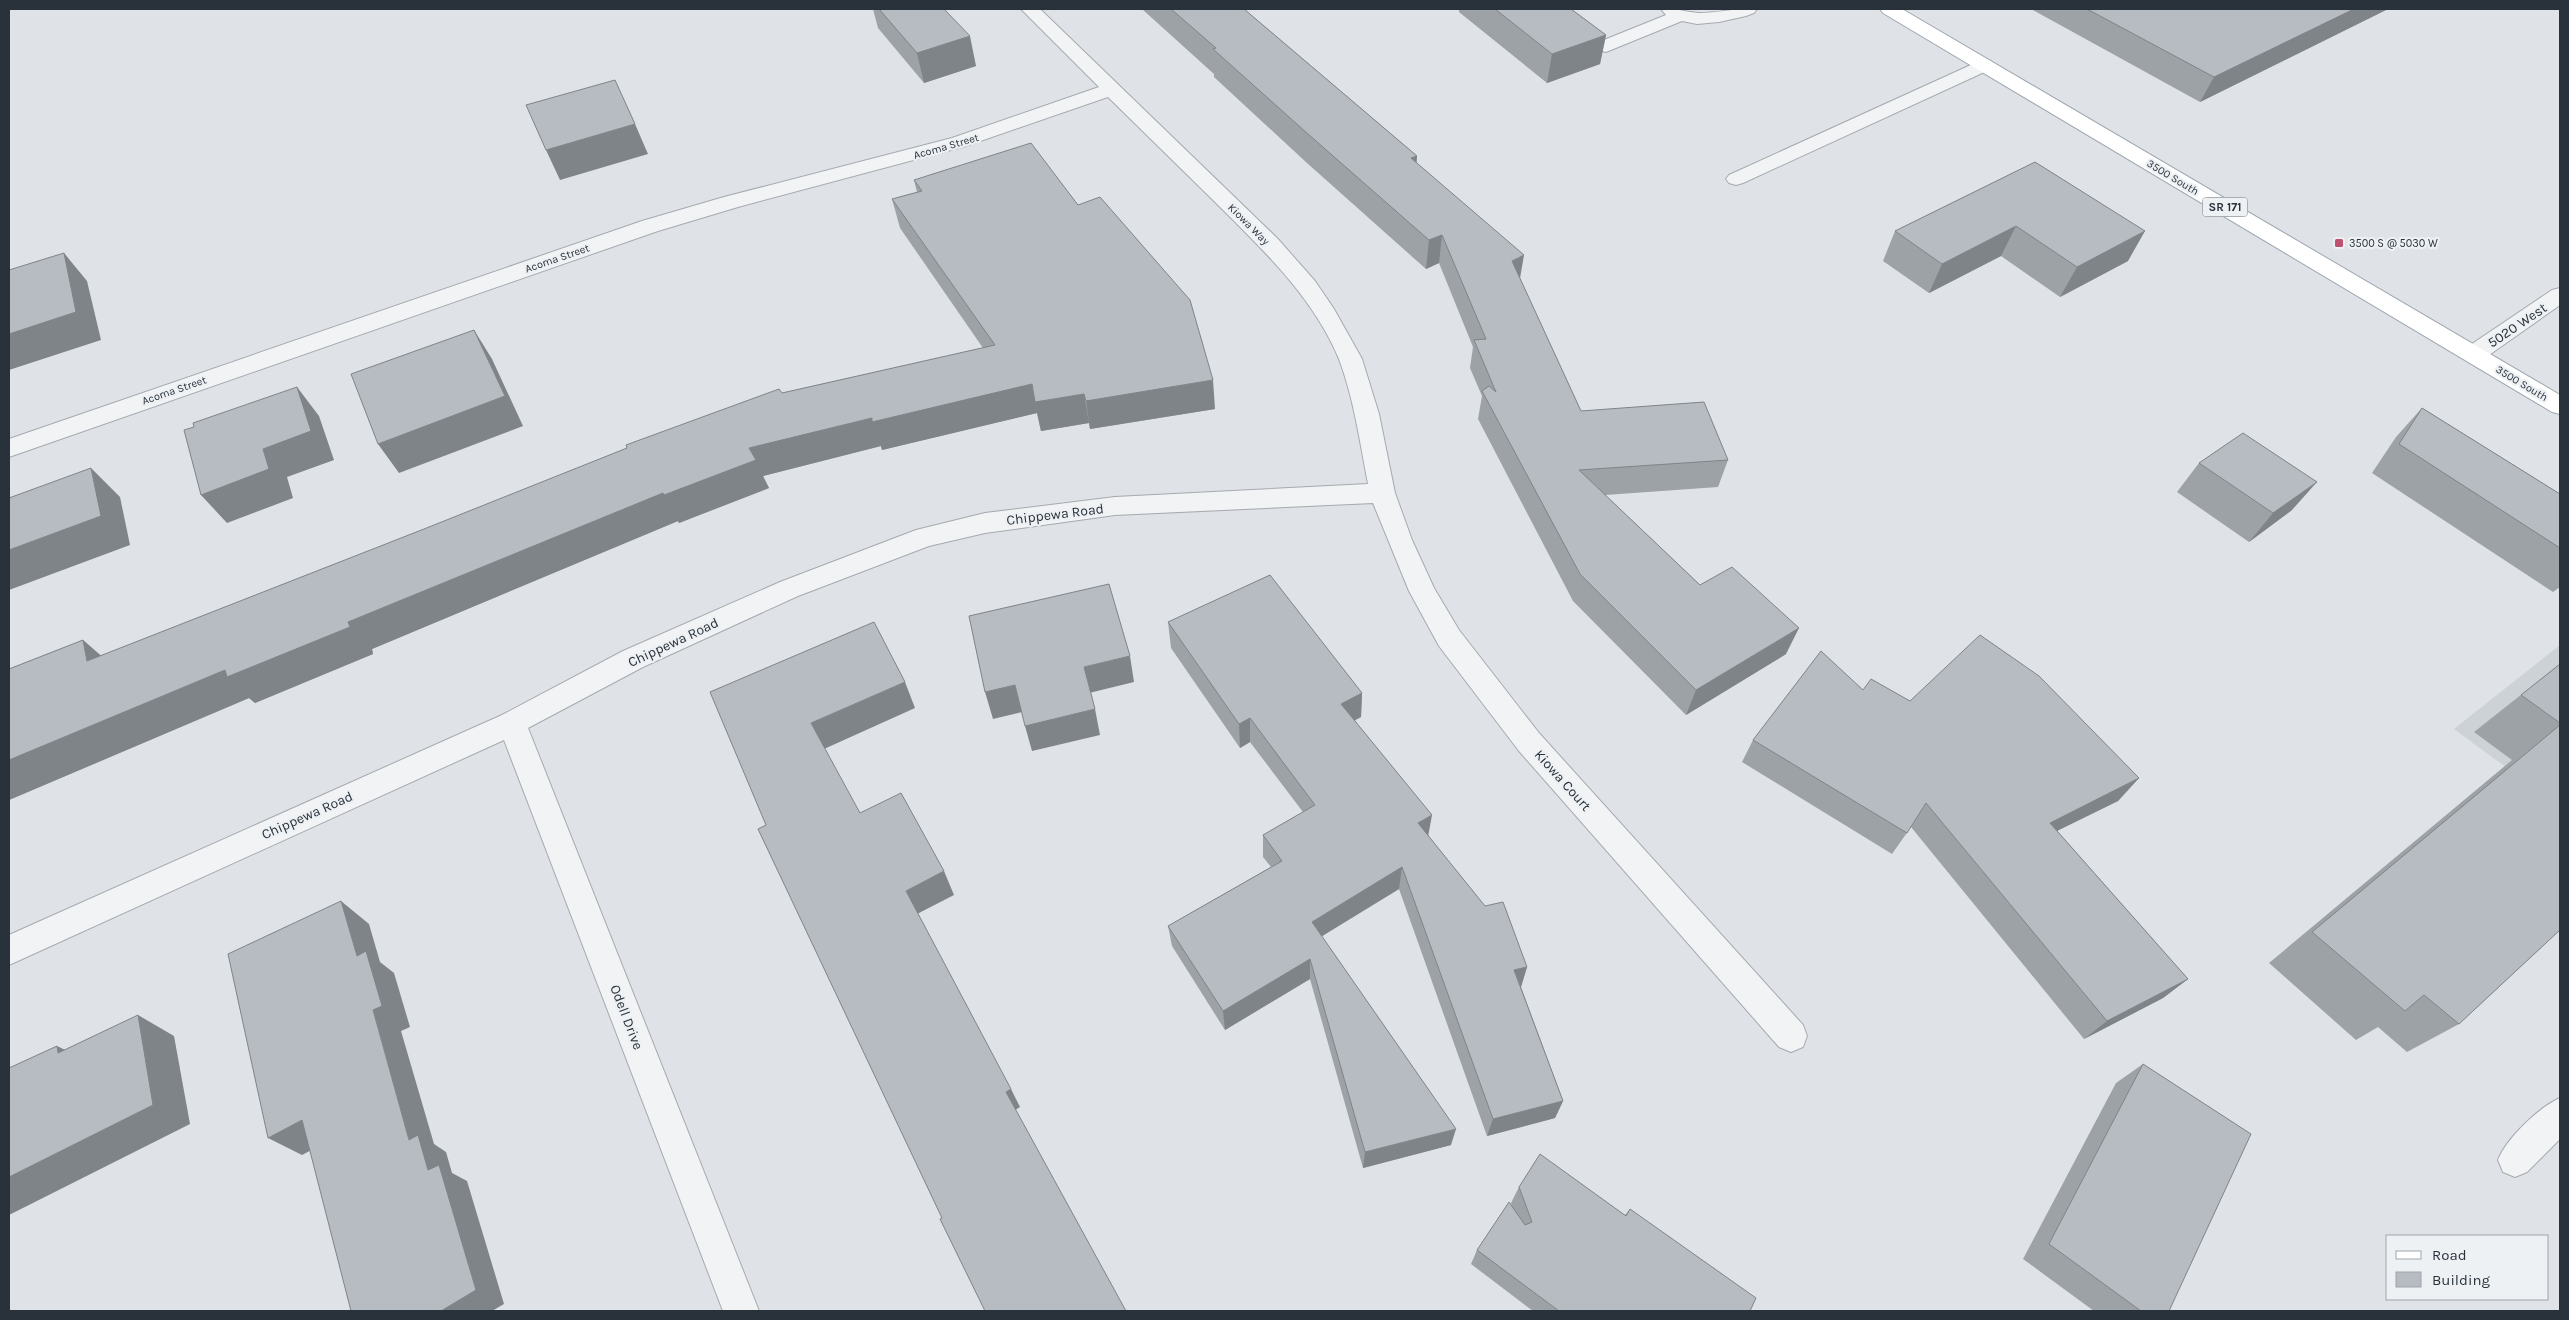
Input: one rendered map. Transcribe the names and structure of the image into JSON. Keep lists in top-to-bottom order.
{
  "streets": {
    "main road": ["3500 South", "SR 171"],
    "street": [
      "Acoma Street",
      "Kiowa Way",
      "5020 West",
      "Chippewa Road",
      "Kiowa Court",
      "Odell Drive"
    ]
  },
  "crossings": [
    ["Acoma Street", "Kiowa Way"],
    ["3500 South", "5020 West"],
    ["Kiowa Way", "Chippewa Road"],
    ["Kiowa Way", "Kiowa Court"],
    ["Chippewa Road", "Kiowa Court"],
    ["Chippewa Road", "Odell Drive"]
  ],
  "places": {
    "transit": ["3500 S @ 5030 W"]
  },
  "legend": ["Road", "Building"]
}
